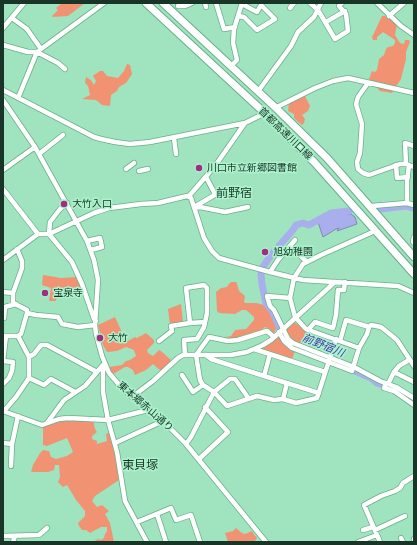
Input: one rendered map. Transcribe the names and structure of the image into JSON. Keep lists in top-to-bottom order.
{
  "streets": {
    "highway": ["首都高速川口線"],
    "street": ["東本郷赤山通り"]
  },
  "districts": ["前野宿", "東貝塚"],
  "water": ["前野宿川"],
  "places": [
    "川口市立新郷図書館",
    "大竹入口",
    "旭幼稚園",
    "宝泉寺",
    "大竹"
  ]
}
